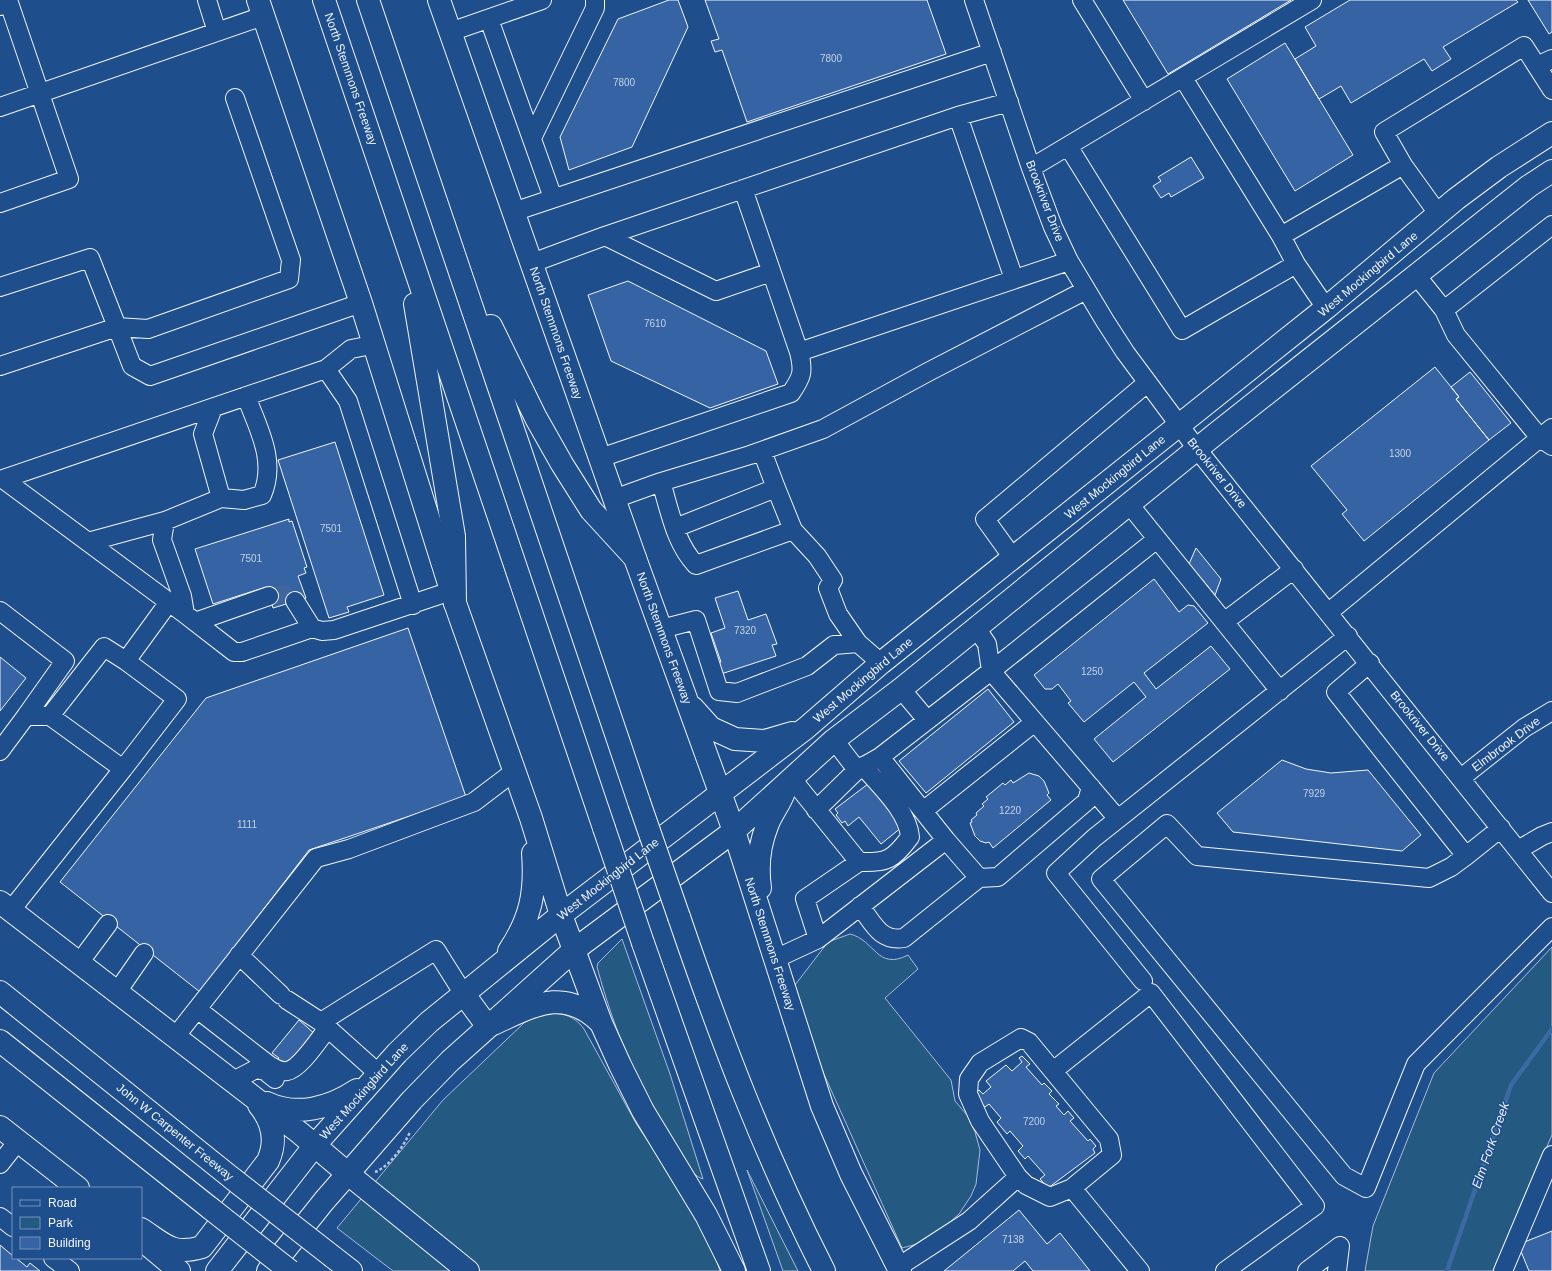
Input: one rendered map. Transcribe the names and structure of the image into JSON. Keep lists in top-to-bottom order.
{
  "streets": {
    "main road": ["North Stemmons Freeway", "West Mockingbird Lane", "John W Carpenter Freeway"],
    "street": ["Brookriver Drive", "Elmbrook Drive"]
  },
  "crossings": [
    ["North Stemmons Freeway", "West Mockingbird Lane"],
    ["Brookriver Drive", "West Mockingbird Lane"],
    ["Brookriver Drive", "Elmbrook Drive"]
  ],
  "water": ["Elm Fork Creek"],
  "house_numbers": [
    "7800",
    "7800",
    "7610",
    "1300",
    "7501",
    "7501",
    "7320",
    "1250",
    "7929",
    "1220",
    "1111",
    "7200",
    "7138"
  ],
  "legend": ["Road", "Park", "Building"]
}
